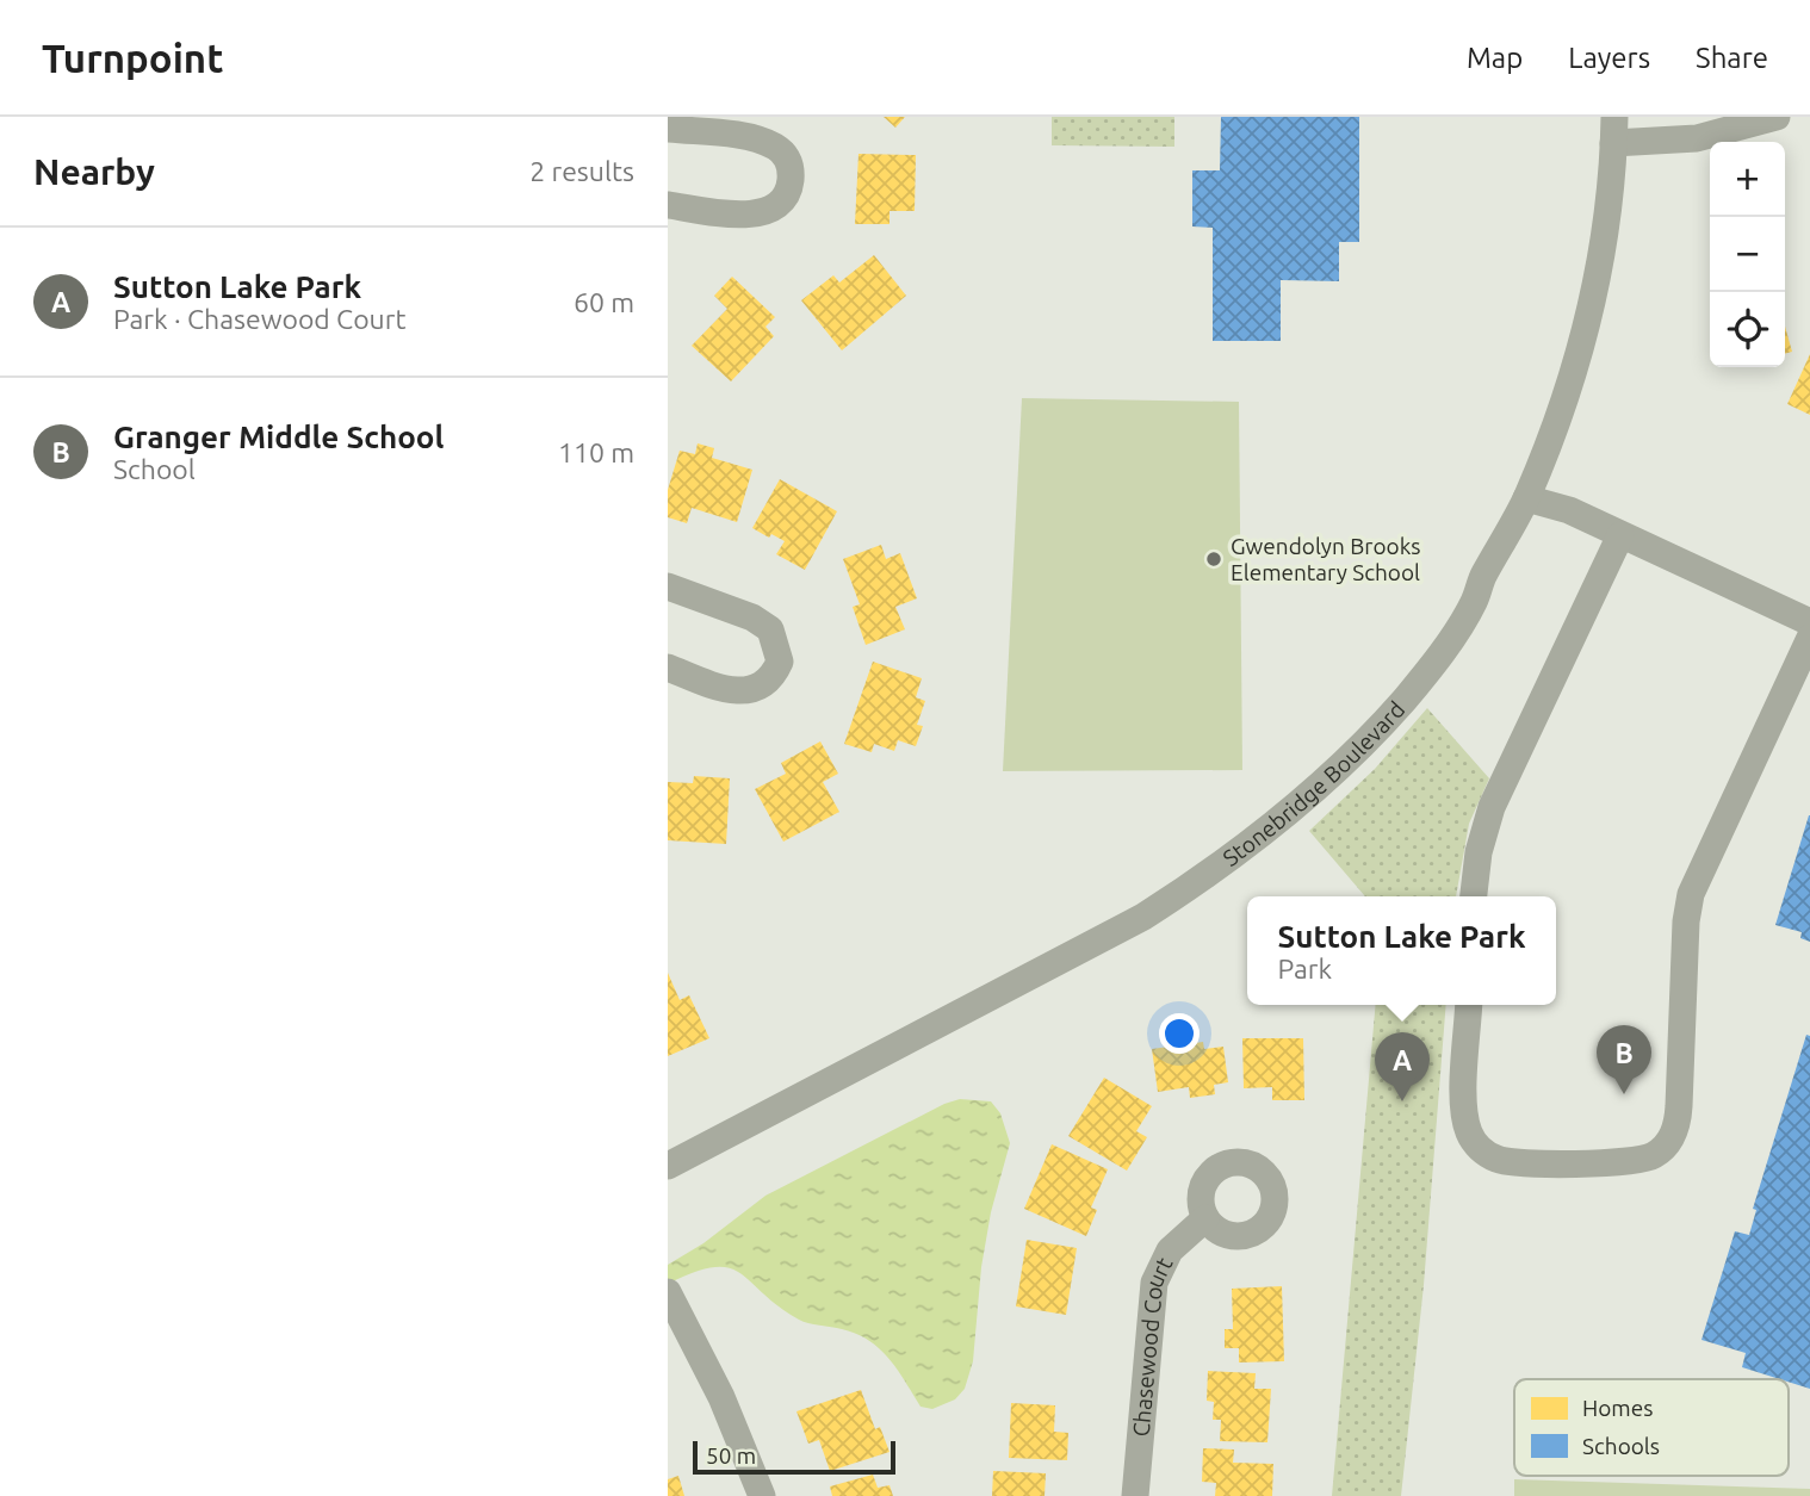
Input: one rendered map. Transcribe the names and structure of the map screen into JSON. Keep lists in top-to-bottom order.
{
  "streets": {
    "street": ["Stonebridge Boulevard", "Chasewood Court"]
  },
  "places": ["Gwendolyn Brooks Elementary School"],
  "legend": ["Homes", "Schools"],
  "scale_bar": "50 m",
  "page": {
    "header": "Turnpoint",
    "nav": ["Map", "Layers", "Share"],
    "heading": ["Nearby", "2 results"],
    "map_buttons": ["+", "−"],
    "list": [
      {
        "mark": "A",
        "name": "Sutton Lake Park",
        "note": "Park · Chasewood Court",
        "value": "60 m"
      },
      {
        "mark": "B",
        "name": "Granger Middle School",
        "note": "School",
        "value": "110 m"
      }
    ],
    "popup": ["Sutton Lake Park", "Park"],
    "pins": ["B", "A"],
    "scale": "50 m"
  }
}
